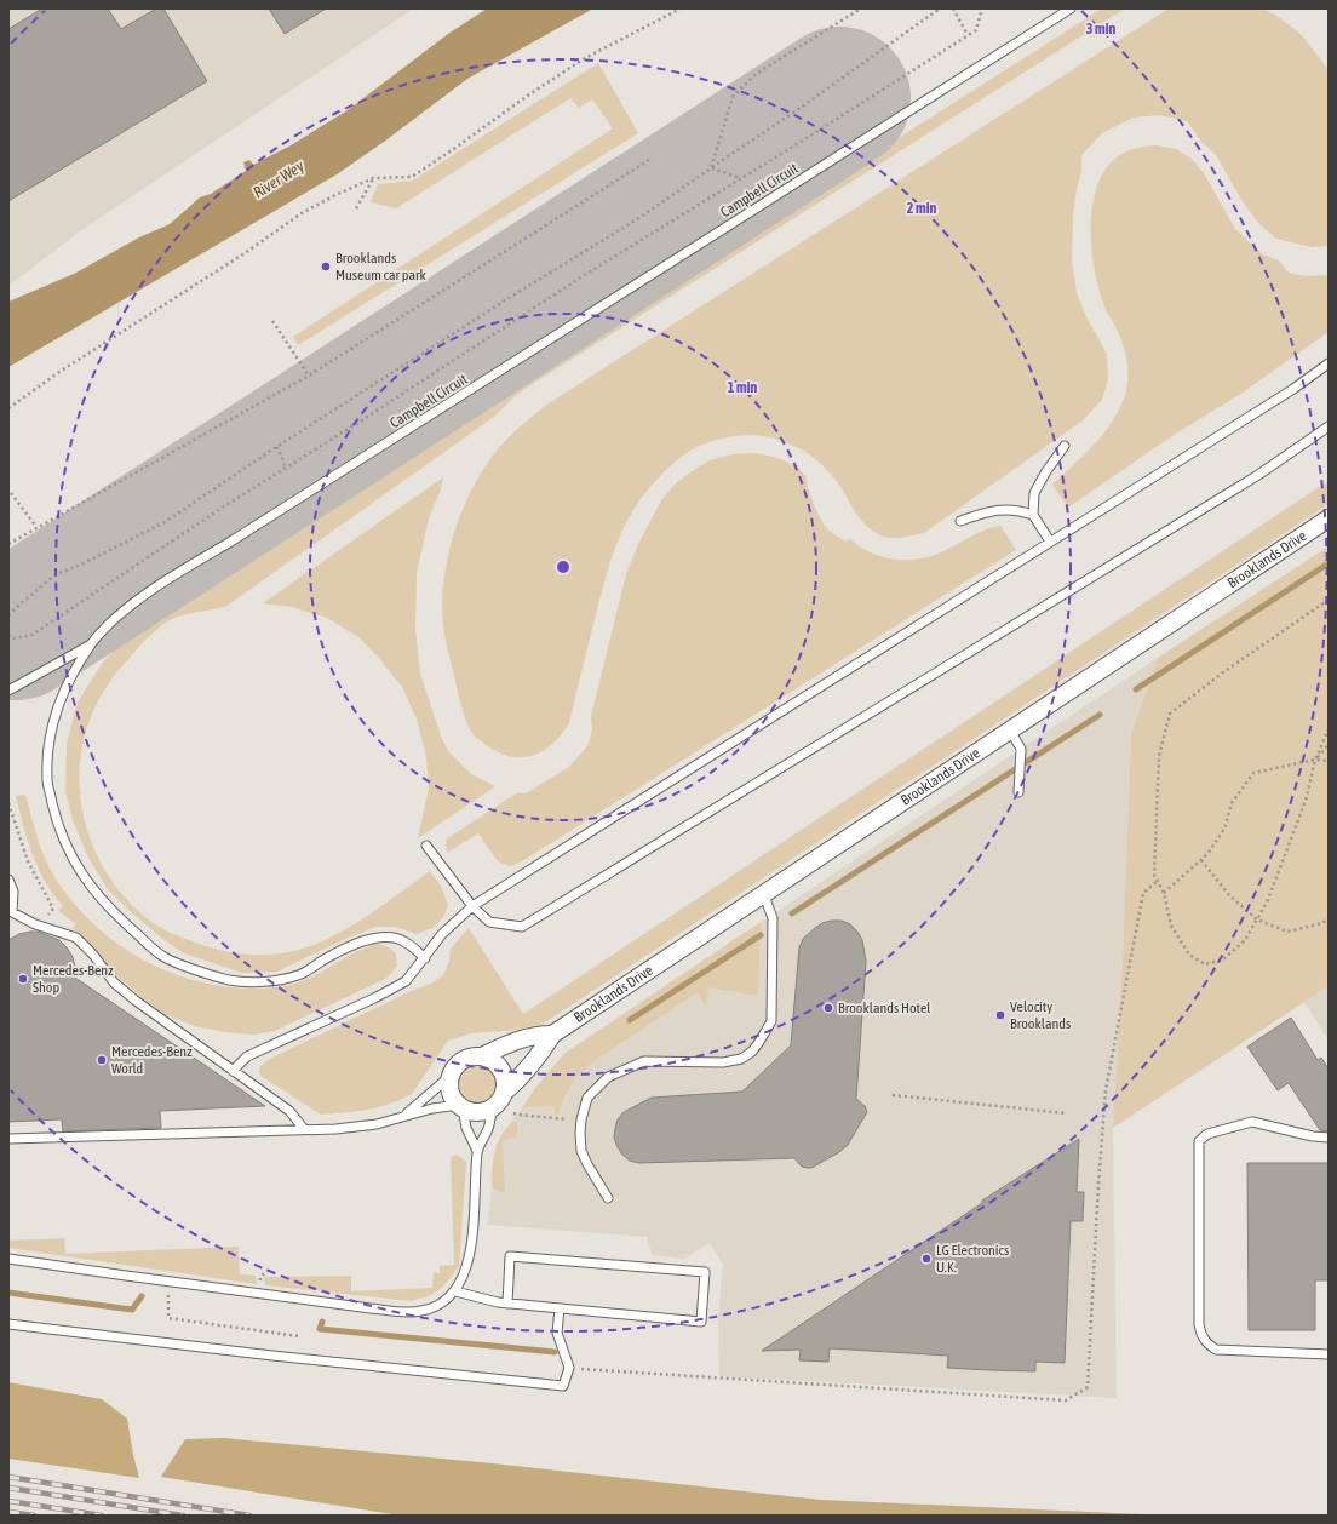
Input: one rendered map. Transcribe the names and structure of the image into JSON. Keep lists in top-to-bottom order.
{
  "streets": {
    "street": ["Brooklands Drive"],
    "lane": ["Campbell Circuit"]
  },
  "water": ["River Wey"],
  "places": [
    "Brooklands Museum car park",
    "Mercedes-Benz Shop",
    "Brooklands Hotel",
    "Velocity Brooklands",
    "Mercedes-Benz World",
    "LG Electronics U.K."
  ],
  "rings": ["3 min", "2 min", "1 min"]
}
